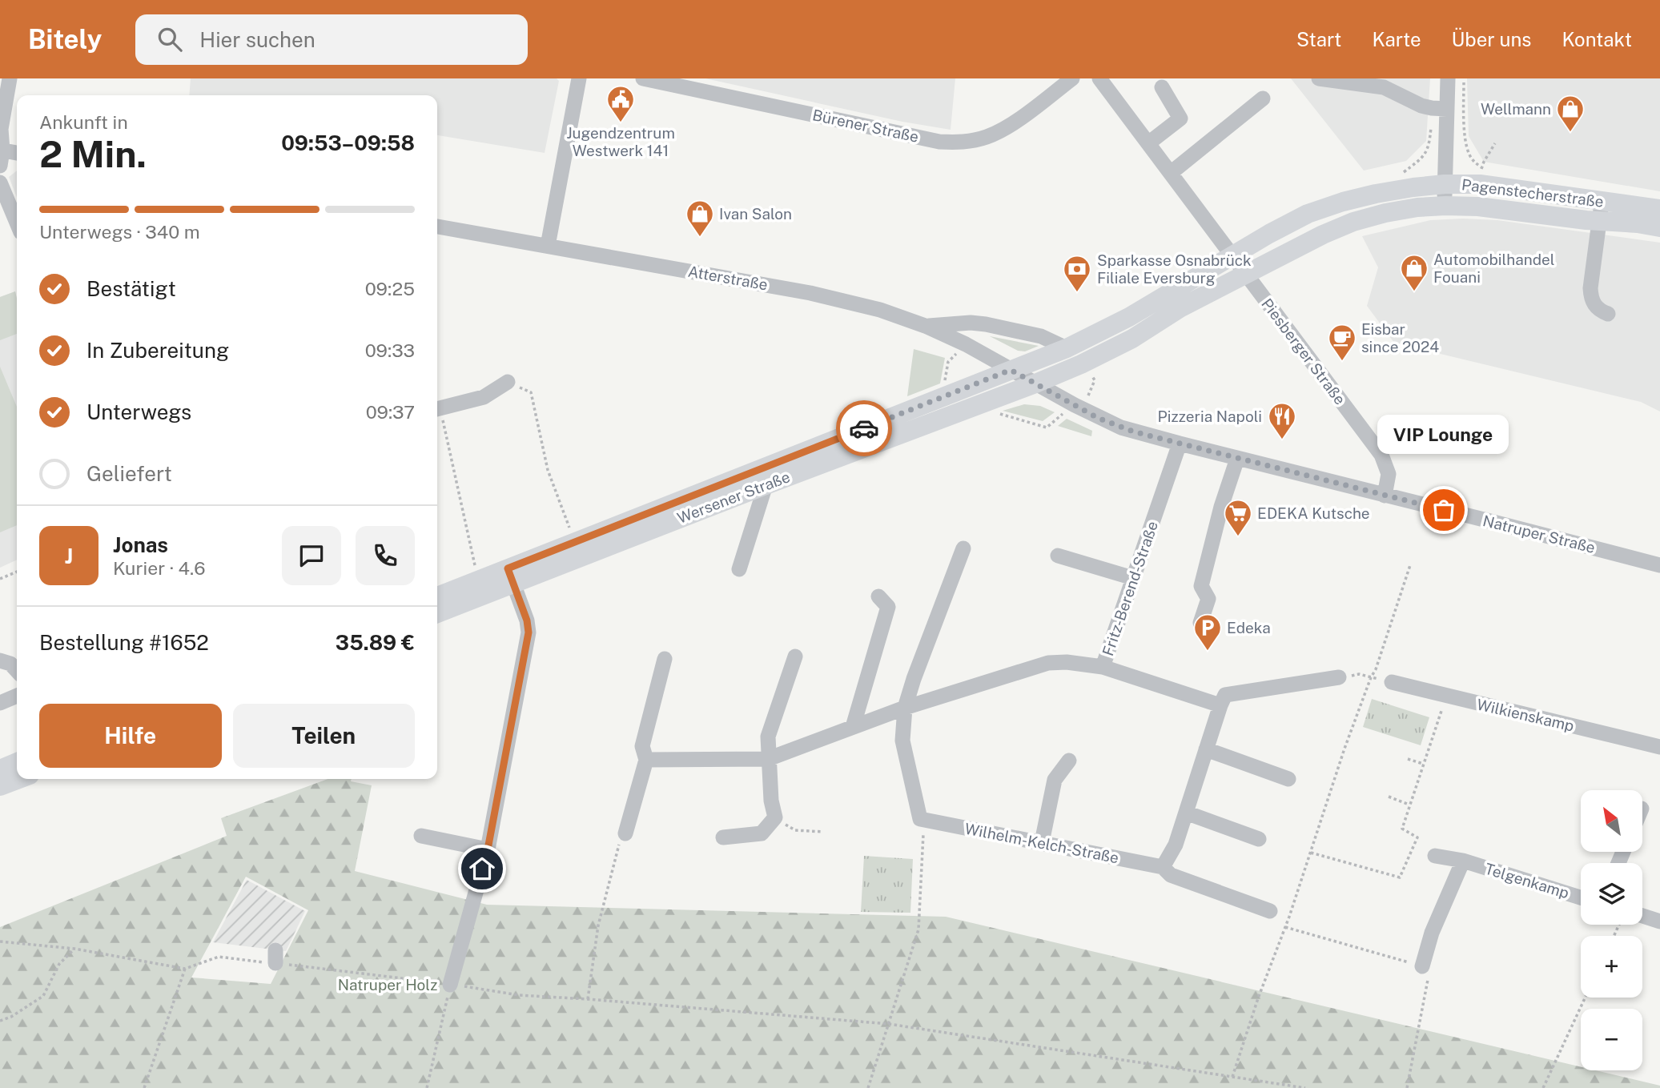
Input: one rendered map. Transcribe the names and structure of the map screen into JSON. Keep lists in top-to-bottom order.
{
  "streets": {
    "main road": ["Pagenstecherstraße", "Wersener Straße"],
    "street": [
      "Bürener Straße",
      "Atterstraße",
      "Piesberger Straße",
      "Natruper Straße",
      "Fritz-Berend-Straße",
      "Wilkienskamp",
      "Wilhelm-Kelch-Straße",
      "Telgenkamp"
    ]
  },
  "crossings": [
    ["Pagenstecherstraße", "Atterstraße"],
    ["Pagenstecherstraße", "Piesberger Straße"],
    ["Pagenstecherstraße", "Wersener Straße"],
    ["Pagenstecherstraße", "Natruper Straße"],
    ["Atterstraße", "Wersener Straße"],
    ["Atterstraße", "Natruper Straße"],
    ["Piesberger Straße", "Natruper Straße"],
    ["Wersener Straße", "Natruper Straße"],
    ["Natruper Straße", "Fritz-Berend-Straße"]
  ],
  "parks": ["Natruper Holz"],
  "places": {
    "public building": ["Jugendzentrum Westwerk 141"],
    "shop": ["Wellmann", "Ivan Salon", "Automobilhandel Fouani"],
    "bank": ["Sparkasse Osnabrück Filiale Eversburg"],
    "cafe": ["Eisbar since 2024"],
    "restaurant": ["Pizzeria Napoli"],
    "other": ["VIP Lounge"],
    "supermarket": ["EDEKA Kutsche"],
    "parking": ["Edeka"]
  },
  "north": "top left",
  "page": {
    "header": "Bitely",
    "search": "Hier suchen",
    "nav": [
      "Start",
      "Karte",
      "Über uns",
      "Kontakt"
    ],
    "heading": ["2 Min.", "Ankunft in", "09:53–09:58"],
    "panel": [
      "Jonas",
      "Kurier · 4.6",
      "Bestellung #1652",
      "35.89 €"
    ],
    "bar": "Unterwegs · 340 m",
    "list": [
      ["Bestätigt", "09:25"],
      ["In Zubereitung", "09:33"],
      ["Unterwegs", "09:37"],
      "Geliefert"
    ],
    "bubble": "VIP Lounge",
    "round": "J",
    "buttons": ["Hilfe", "Teilen"],
    "map_buttons": ["+", "−"]
  }
}
